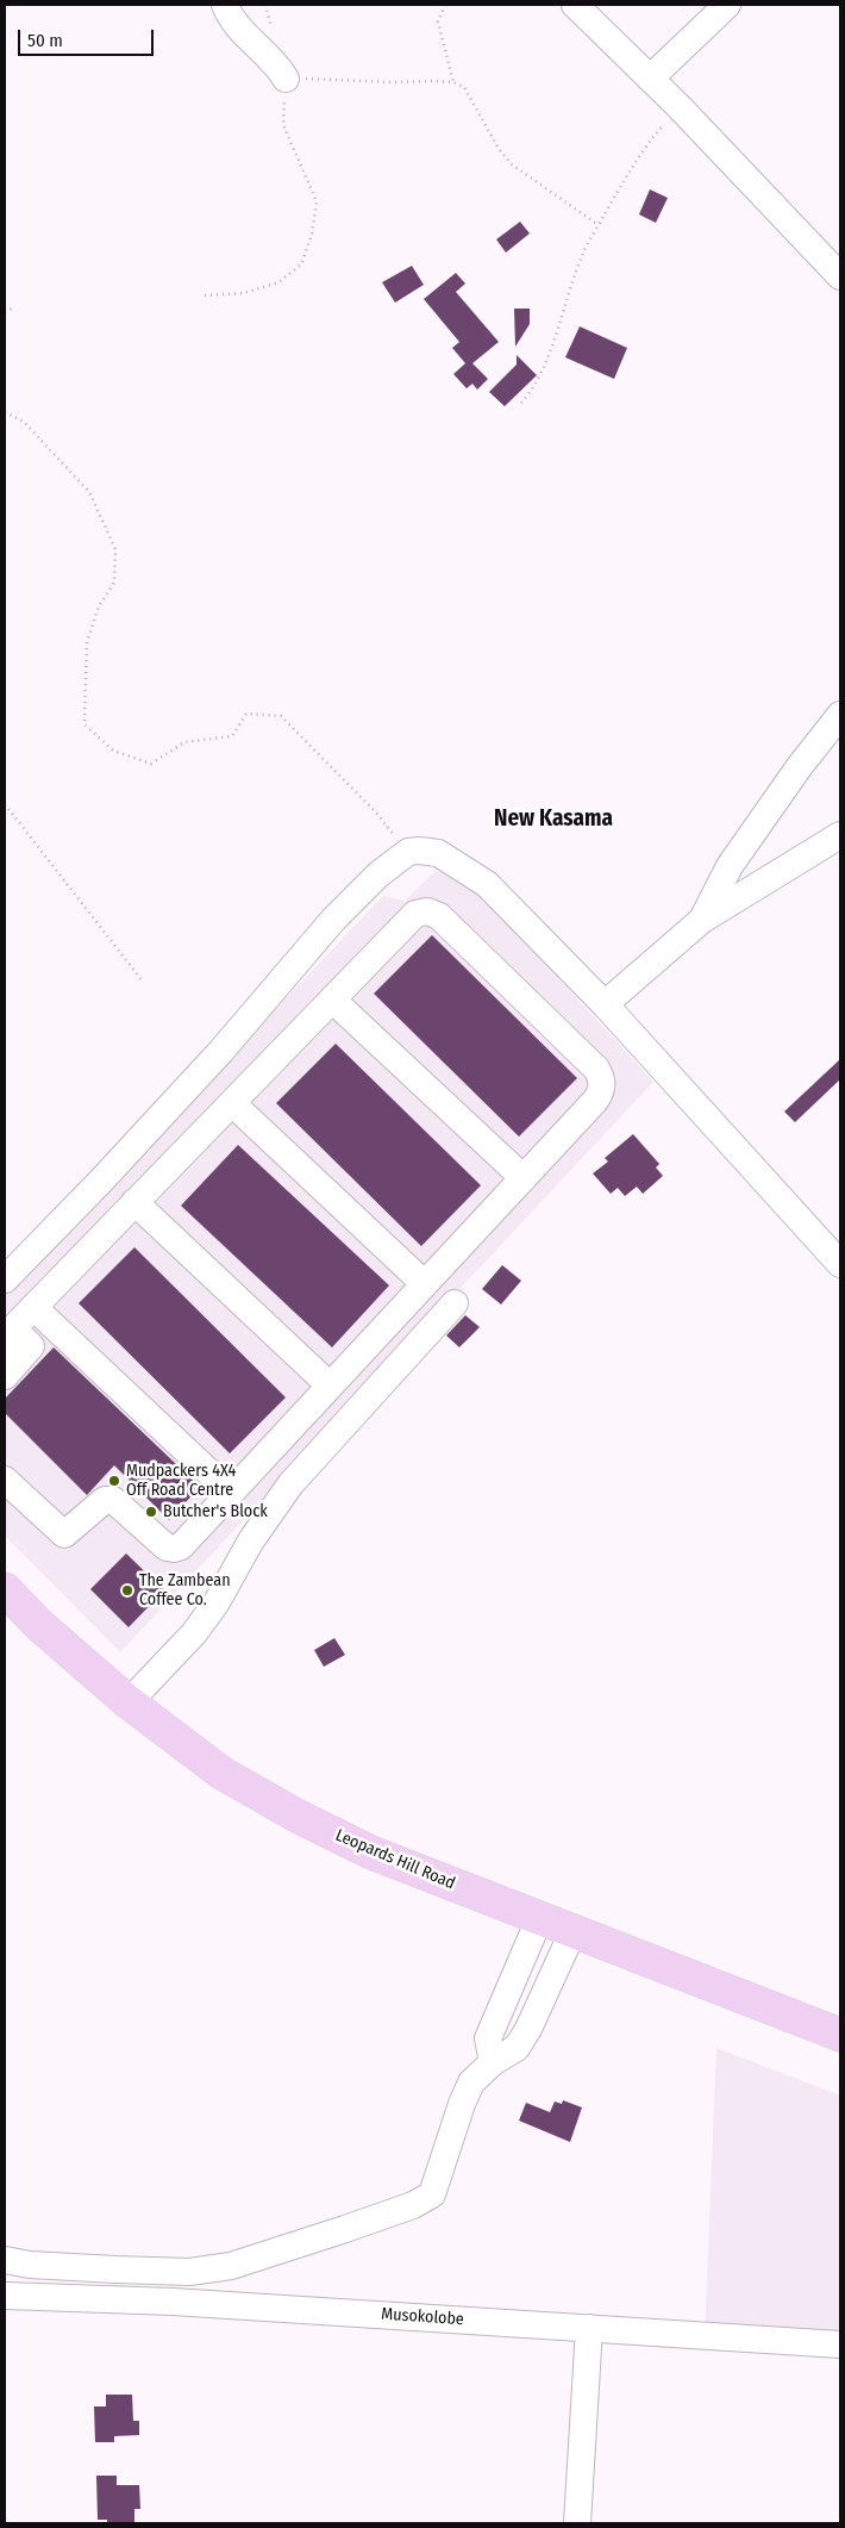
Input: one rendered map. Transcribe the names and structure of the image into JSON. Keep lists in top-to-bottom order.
{
  "streets": {
    "main road": ["Leopards Hill Road"],
    "street": ["Musokolobe"]
  },
  "districts": ["New Kasama"],
  "places": ["Mudpackers 4X4 Off Road Centre", "Butcher's Block", "The Zambean Coffee Co."],
  "scale_bar": "50 m"
}
